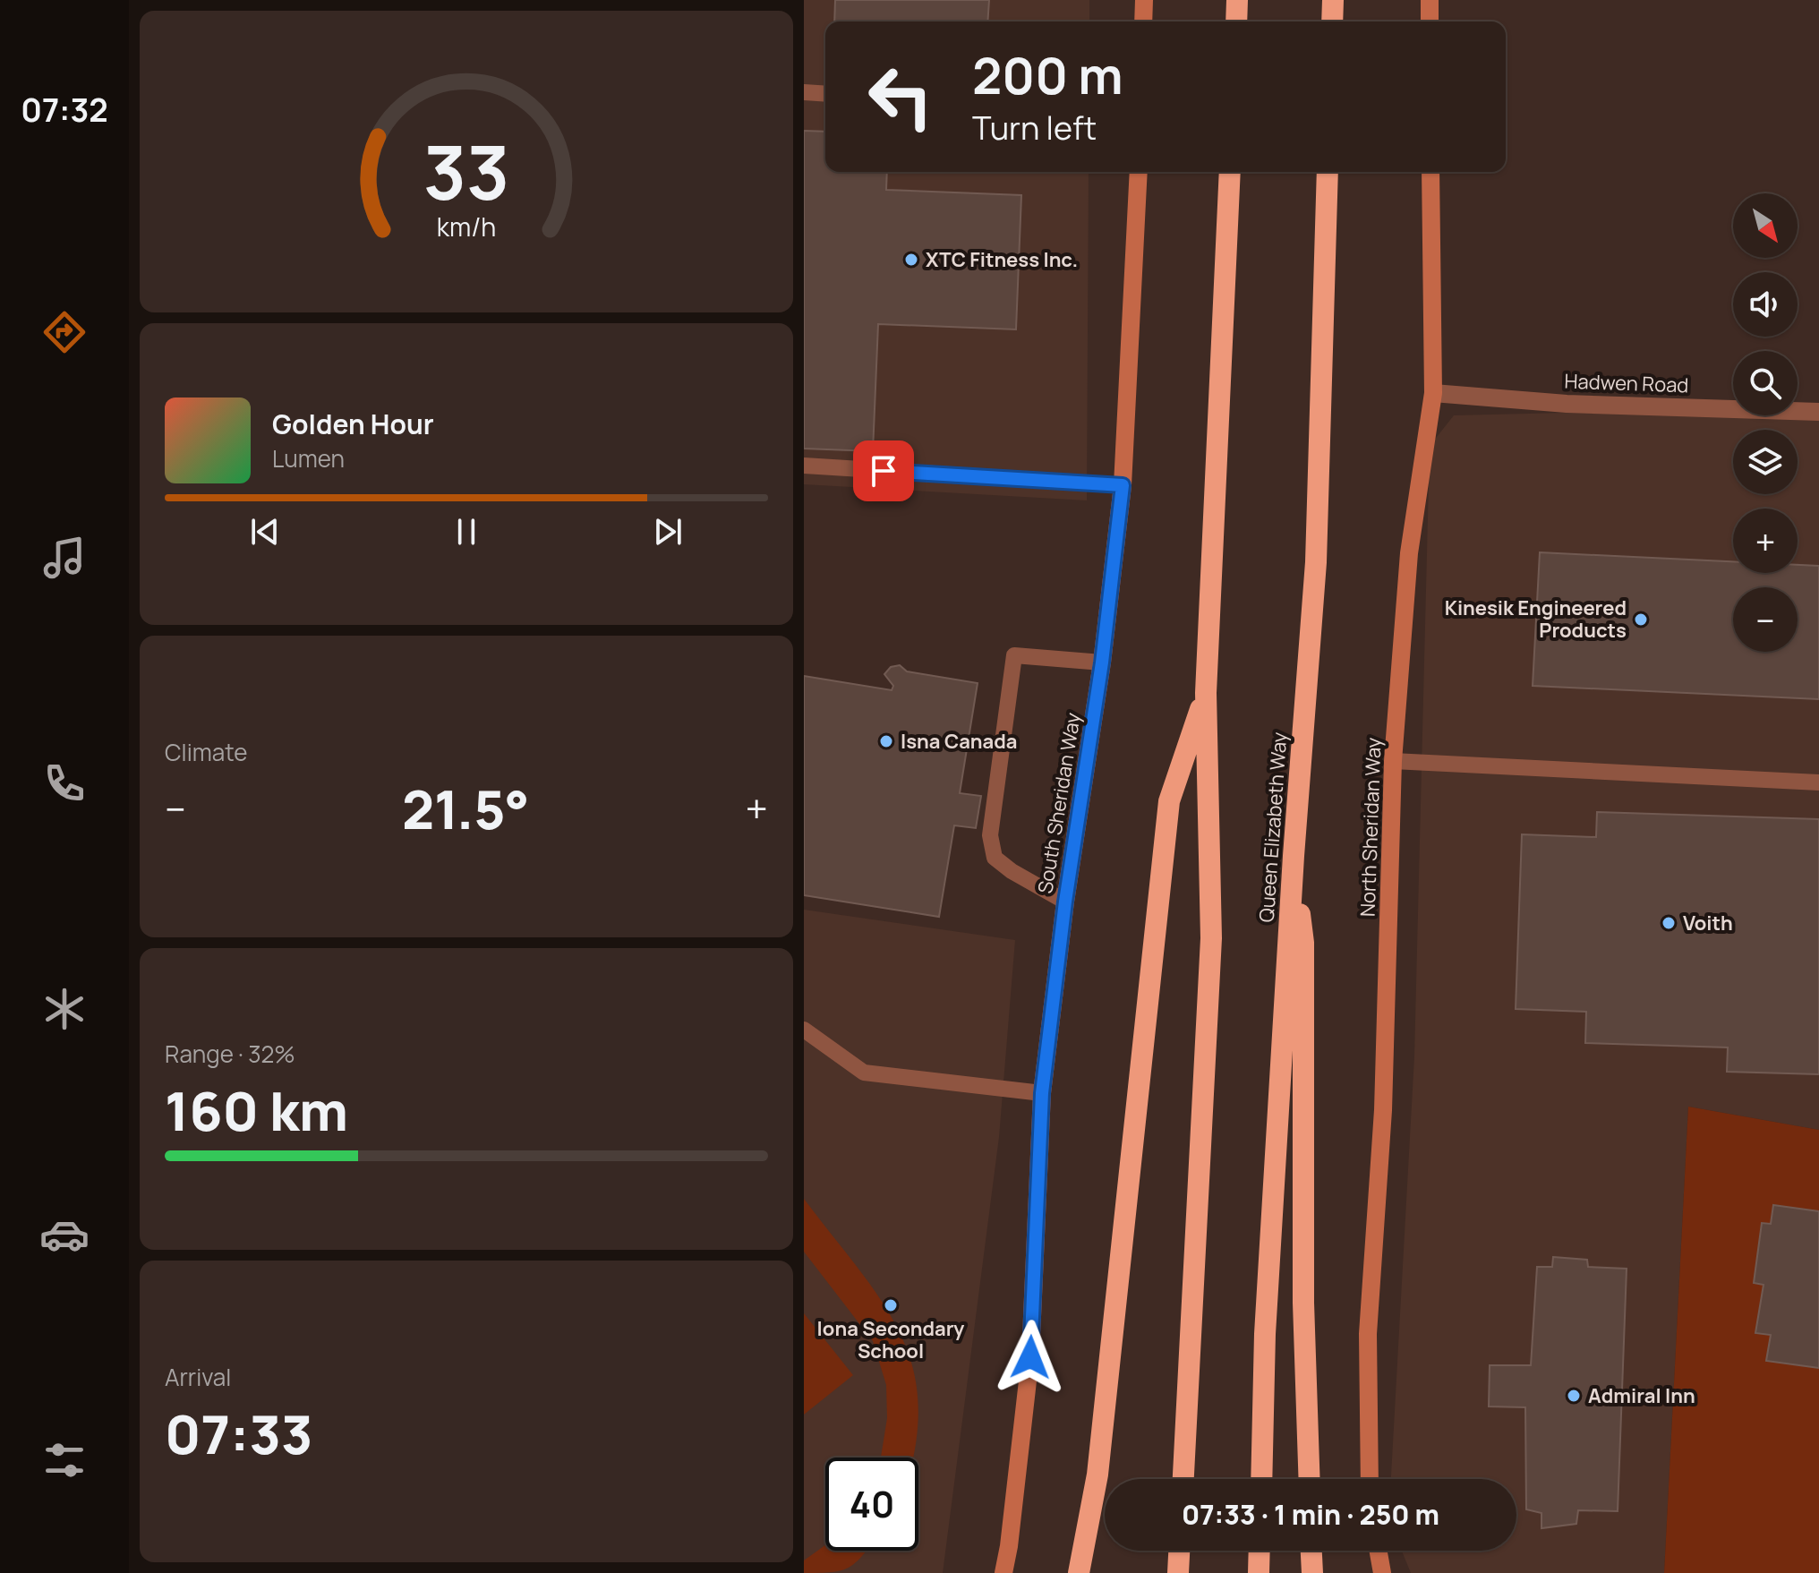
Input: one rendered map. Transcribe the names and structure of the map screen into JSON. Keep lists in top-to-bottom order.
{
  "streets": {
    "highway": ["Queen Elizabeth Way"],
    "street": ["Hadwen Road", "South Sheridan Way", "North Sheridan Way"]
  },
  "crossings": [
    ["Hadwen Road", "North Sheridan Way"]
  ],
  "places": [
    "XTC Fitness Inc.",
    "Kinesik Engineered Products",
    "Isna Canada",
    "Voith",
    "Iona Secondary School",
    "Admiral Inn"
  ],
  "north": "bottom right",
  "page": {
    "tabs": "07:32",
    "turn": ["200 m", "Turn left"],
    "map_buttons": ["+", "−"],
    "song": ["Golden Hour", "Lumen"],
    "tile": [
      "Climate",
      ["Range · 32%", "160 km"],
      ["Arrival", "07:33"]
    ],
    "heat": ["−", "21.5°", "+"],
    "limit": "40",
    "trip": "07:33 · 1 min · 250 m",
    "gauge": ["33", "km/h"]
  }
}
